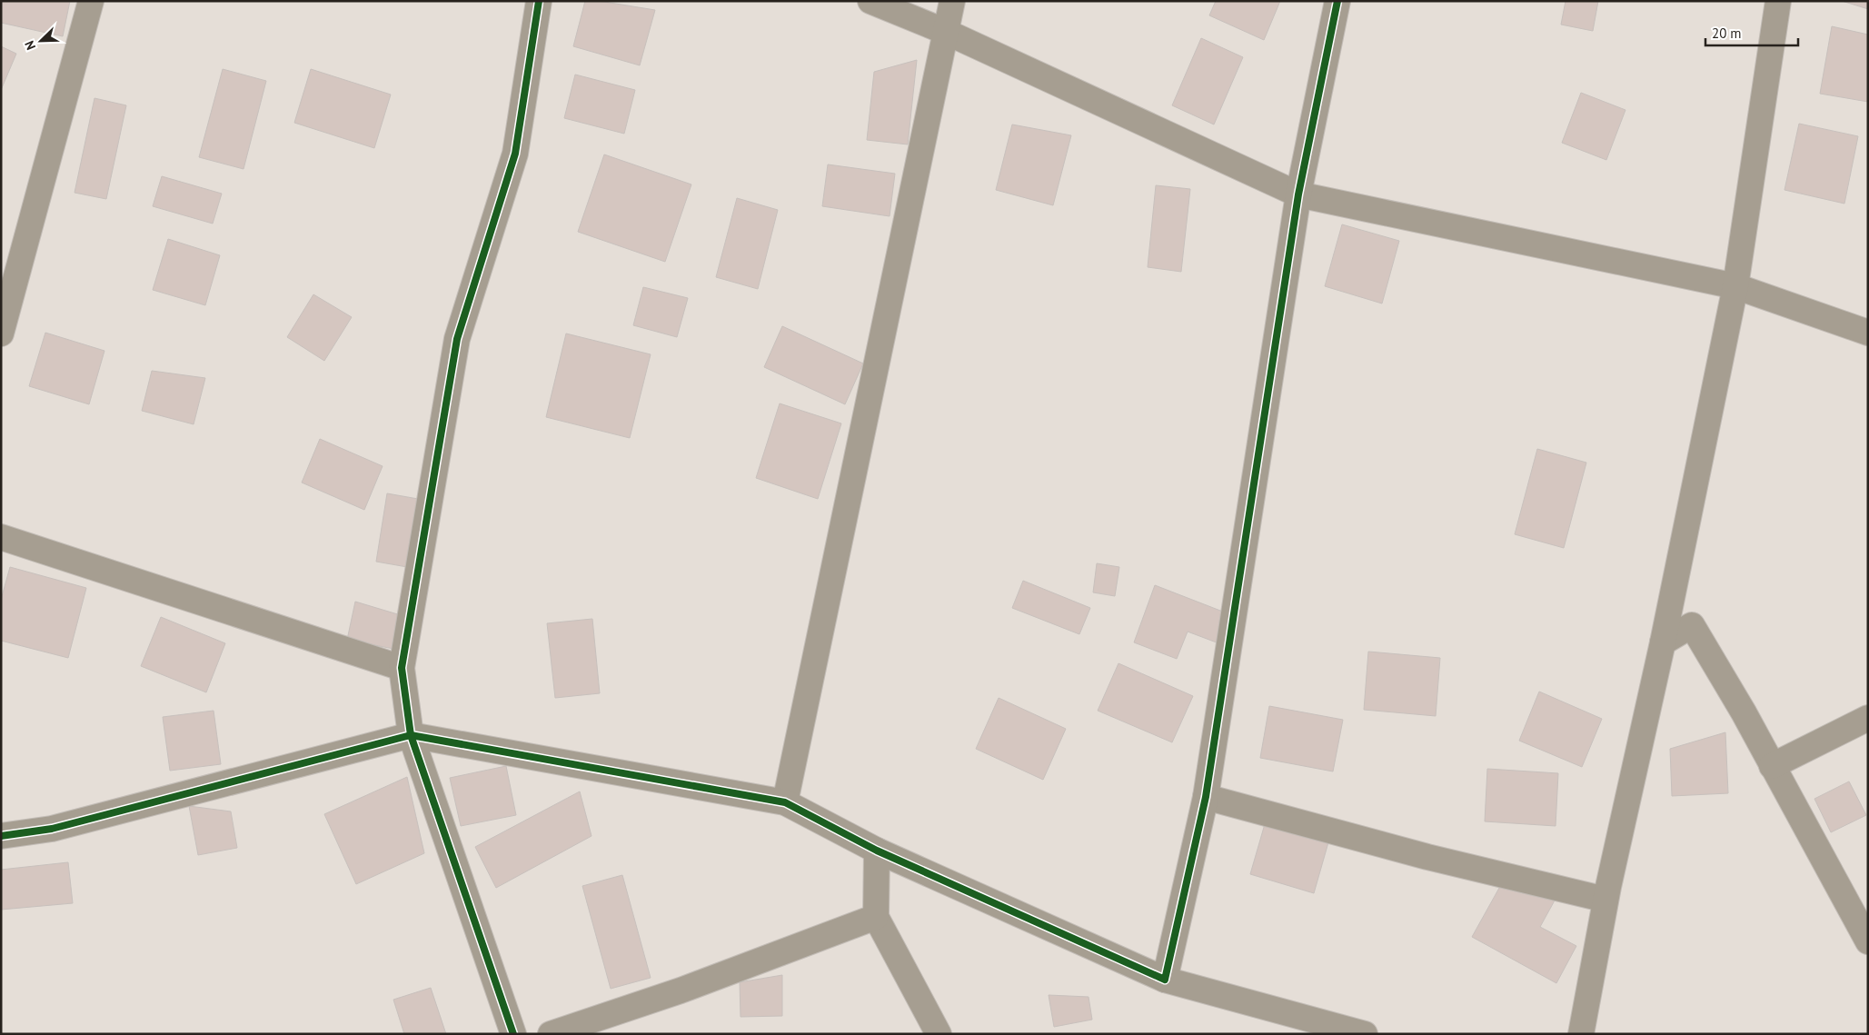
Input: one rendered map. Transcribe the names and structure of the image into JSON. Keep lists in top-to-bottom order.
{
  "scale_bar": "20 m",
  "north": "bottom left"
}
